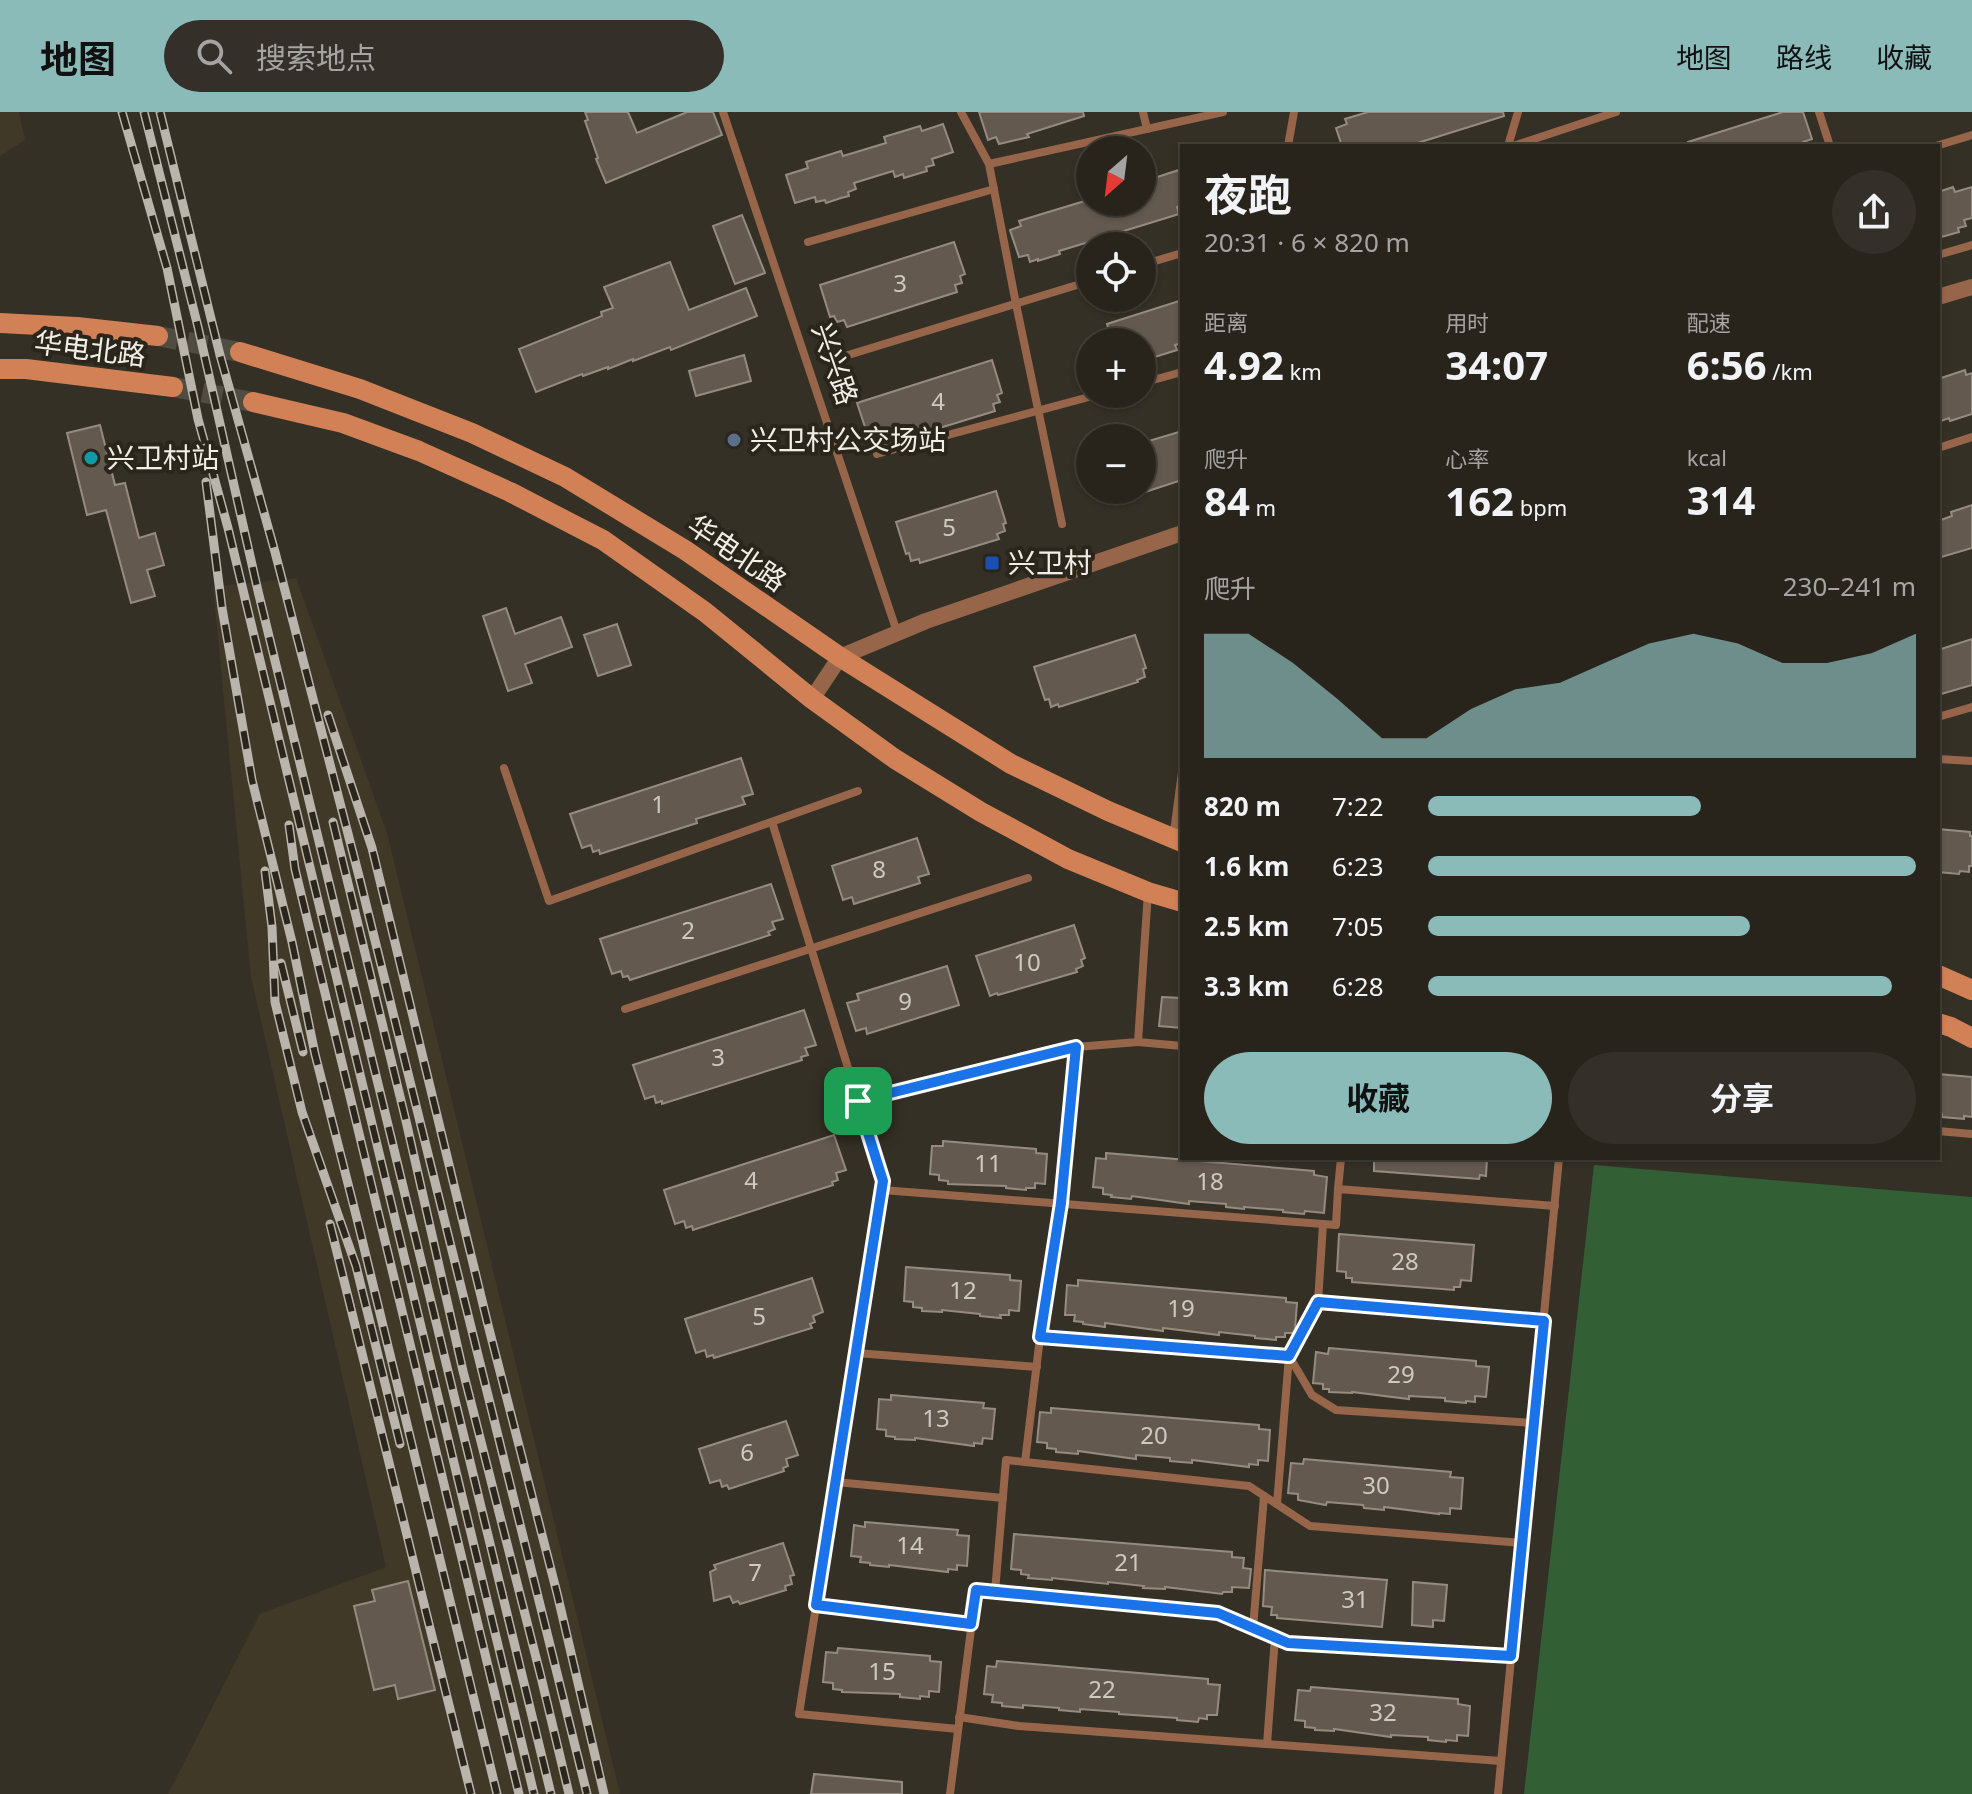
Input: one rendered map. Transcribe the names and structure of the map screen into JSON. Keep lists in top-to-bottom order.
{
  "streets": {
    "main road": ["华电北路"],
    "lane": ["兴兴路"]
  },
  "places": {
    "other": ["兴卫村公交场站", "兴卫村站"],
    "transit": ["兴卫村"]
  },
  "house_numbers": [
    "3",
    "4",
    "5",
    "1",
    "8",
    "2",
    "10",
    "9",
    "3",
    "11",
    "4",
    "18",
    "28",
    "12",
    "19",
    "5",
    "29",
    "13",
    "20",
    "6",
    "30",
    "14",
    "21",
    "7",
    "31",
    "15",
    "22",
    "32"
  ],
  "north": "bottom left",
  "page": {
    "header": "地图",
    "search": "搜索地点",
    "nav": ["地图", "路线", "收藏"],
    "map_buttons": ["+", "−"],
    "heading": ["夜跑", "20:31 · 6 × 820 m"],
    "stats": [
      ["距离", "4.92 km"],
      ["用时", "34:07"],
      ["配速", "6:56 /km"],
      ["爬升", "84 m"],
      ["心率", "162 bpm"],
      ["kcal", "314"]
    ],
    "chart": ["爬升", "230–241 m"],
    "list": [
      {
        "name": "820 m",
        "note": "7:22"
      },
      {
        "name": "1.6 km",
        "note": "6:23"
      },
      {
        "name": "2.5 km",
        "note": "7:05"
      },
      {
        "name": "3.3 km",
        "note": "6:28"
      }
    ],
    "buttons": ["收藏", "分享"]
  }
}
